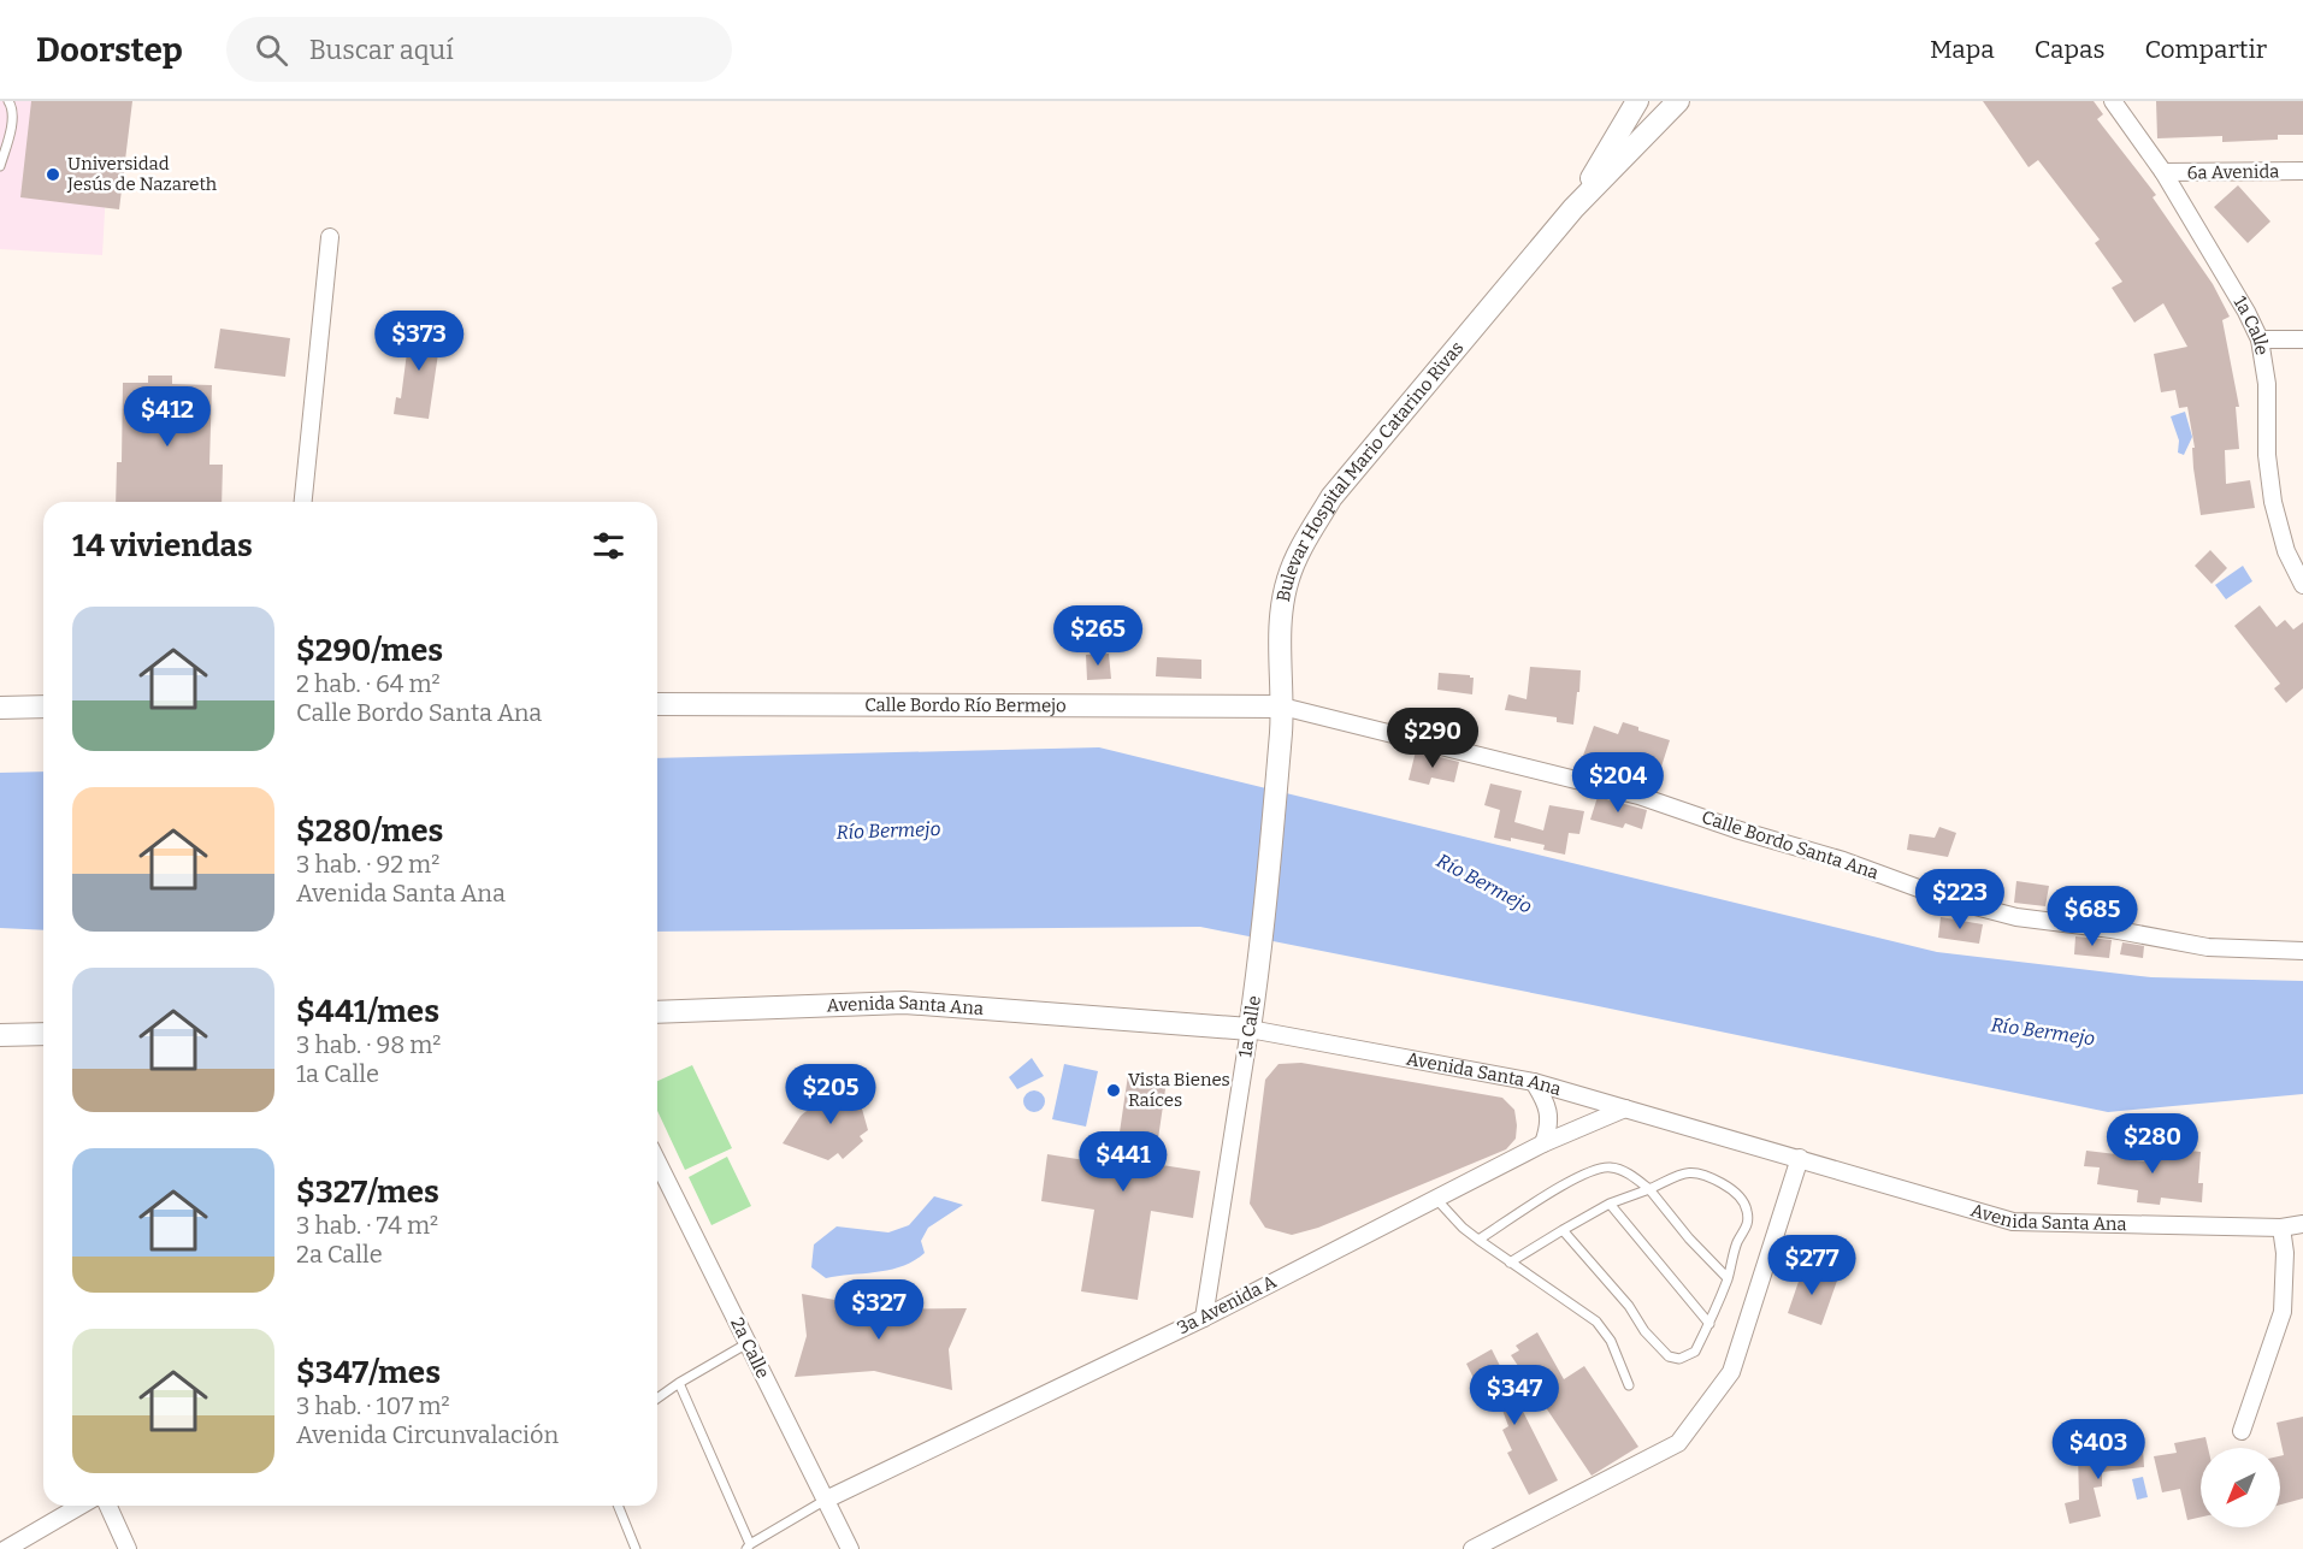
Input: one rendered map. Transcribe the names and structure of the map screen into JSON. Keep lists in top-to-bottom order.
{
  "streets": {
    "main road": [
      "1a Calle",
      "Bulevar Hospital Mario Catarino Rivas",
      "Calle Bordo Río Bermejo",
      "Avenida Santa Ana"
    ],
    "street": [
      "6a Avenida",
      "Calle Bordo Santa Ana",
      "3a Avenida A",
      "2a Calle"
    ]
  },
  "crossings": [
    ["6a Avenida", "1a Calle"],
    ["1a Calle", "Bulevar Hospital Mario Catarino Rivas"],
    ["1a Calle", "Avenida Santa Ana"],
    ["1a Calle", "3a Avenida A"],
    ["Bulevar Hospital Mario Catarino Rivas", "Calle Bordo Río Bermejo"],
    ["Bulevar Hospital Mario Catarino Rivas", "Calle Bordo Santa Ana"],
    ["Calle Bordo Río Bermejo", "Calle Bordo Santa Ana"],
    ["Avenida Santa Ana", "3a Avenida A"],
    ["3a Avenida A", "2a Calle"]
  ],
  "water": ["Río Bermejo"],
  "places": ["Universidad Jesús de Nazareth", "Vista Bienes Raíces"],
  "north": "bottom left",
  "page": {
    "header": "Doorstep",
    "search": "Buscar aquí",
    "nav": ["Mapa", "Capas", "Compartir"],
    "price": [
      "$373",
      "$412",
      "$265",
      "$290",
      "$204",
      "$223",
      "$685",
      "$205",
      "$280",
      "$441",
      "$277",
      "$327",
      "$347",
      "$403"
    ],
    "heading": "14 viviendas",
    "list": [
      {
        "name": "$290/mes",
        "note": "2 hab. · 64 m² · Calle Bordo Santa Ana"
      },
      {
        "name": "$280/mes",
        "note": "3 hab. · 92 m² · Avenida Santa Ana"
      },
      {
        "name": "$441/mes",
        "note": "3 hab. · 98 m² · 1a Calle"
      },
      {
        "name": "$327/mes",
        "note": "3 hab. · 74 m² · 2a Calle"
      },
      {
        "name": "$347/mes",
        "note": "3 hab. · 107 m² · Avenida Circunvalación"
      }
    ]
  }
}
